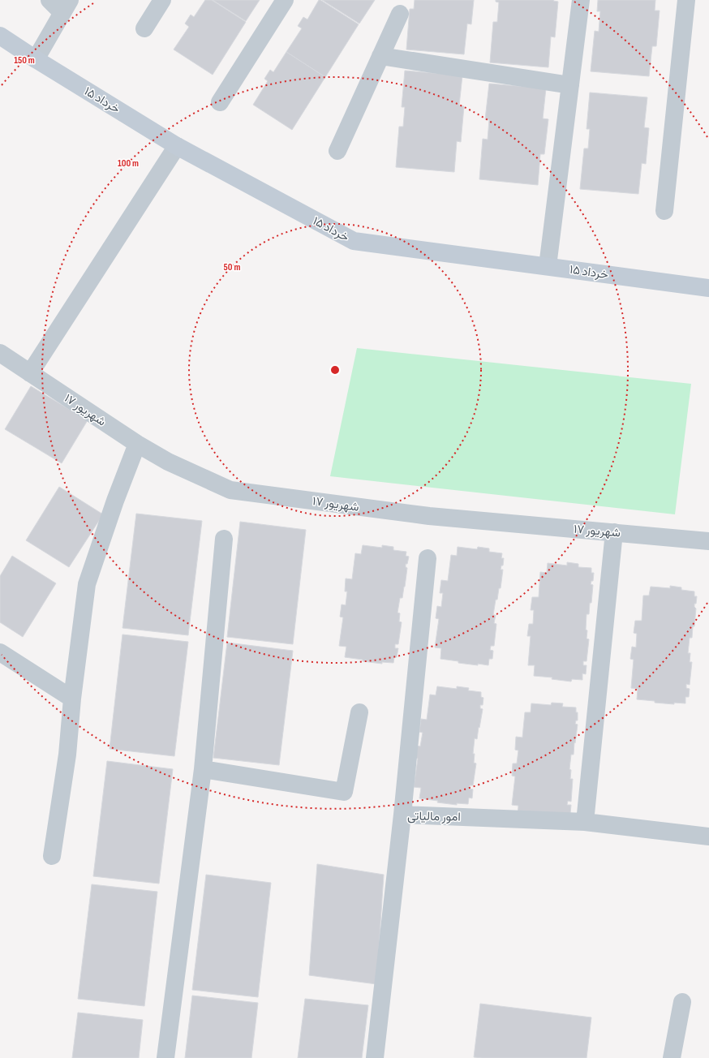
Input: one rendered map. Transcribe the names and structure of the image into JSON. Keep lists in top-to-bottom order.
{
  "streets": {
    "main road": ["۱۵ خرداد"],
    "street": ["۱۷ شهریور", "امور مالیاتی"]
  },
  "rings": ["150 m", "100 m", "50 m"]
}
